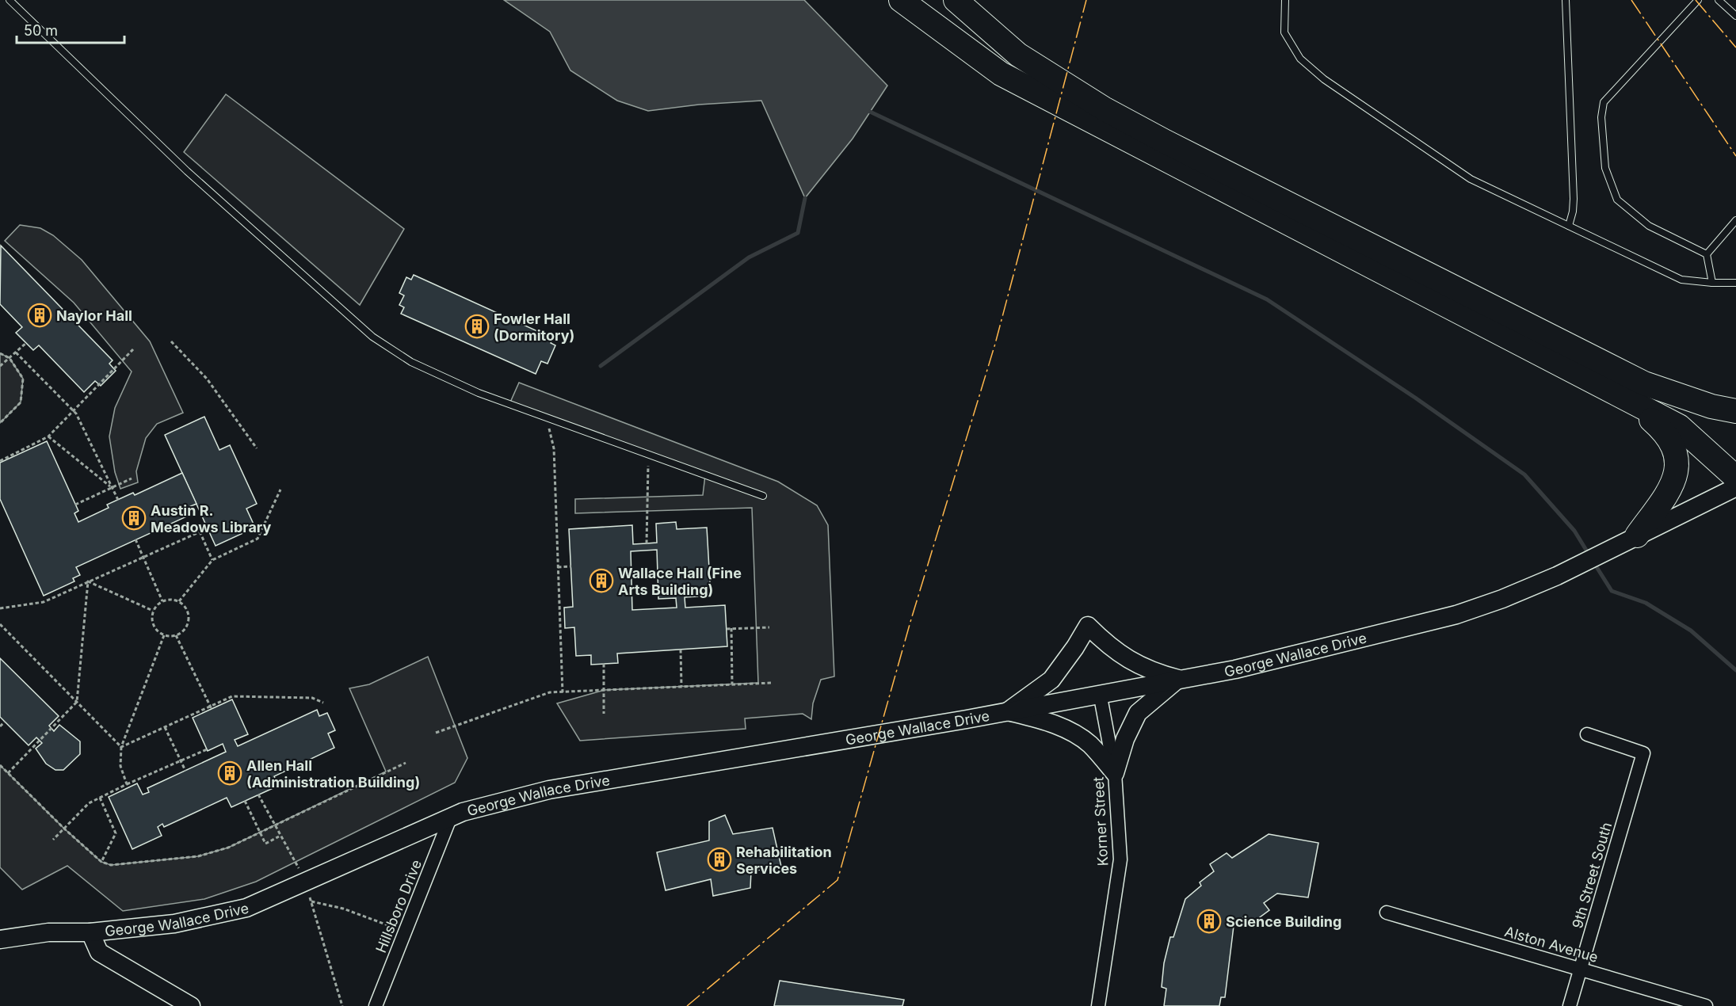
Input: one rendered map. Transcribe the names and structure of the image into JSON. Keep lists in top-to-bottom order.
{
  "streets": {
    "street": [
      "George Wallace Drive",
      "Korner Street",
      "9th Street South",
      "Hillsboro Drive",
      "Alston Avenue"
    ]
  },
  "crossings": [
    ["George Wallace Drive", "Korner Street"],
    ["George Wallace Drive", "Hillsboro Drive"],
    ["9th Street South", "Alston Avenue"]
  ],
  "places": {
    "building": [
      "Naylor Hall",
      "Fowler Hall (Dormitory)",
      "Austin R. Meadows Library",
      "Wallace Hall (Fine Arts Building)",
      "Allen Hall (Administration Building)",
      "Rehabilitation Services",
      "Science Building"
    ]
  },
  "scale_bar": "50 m"
}
